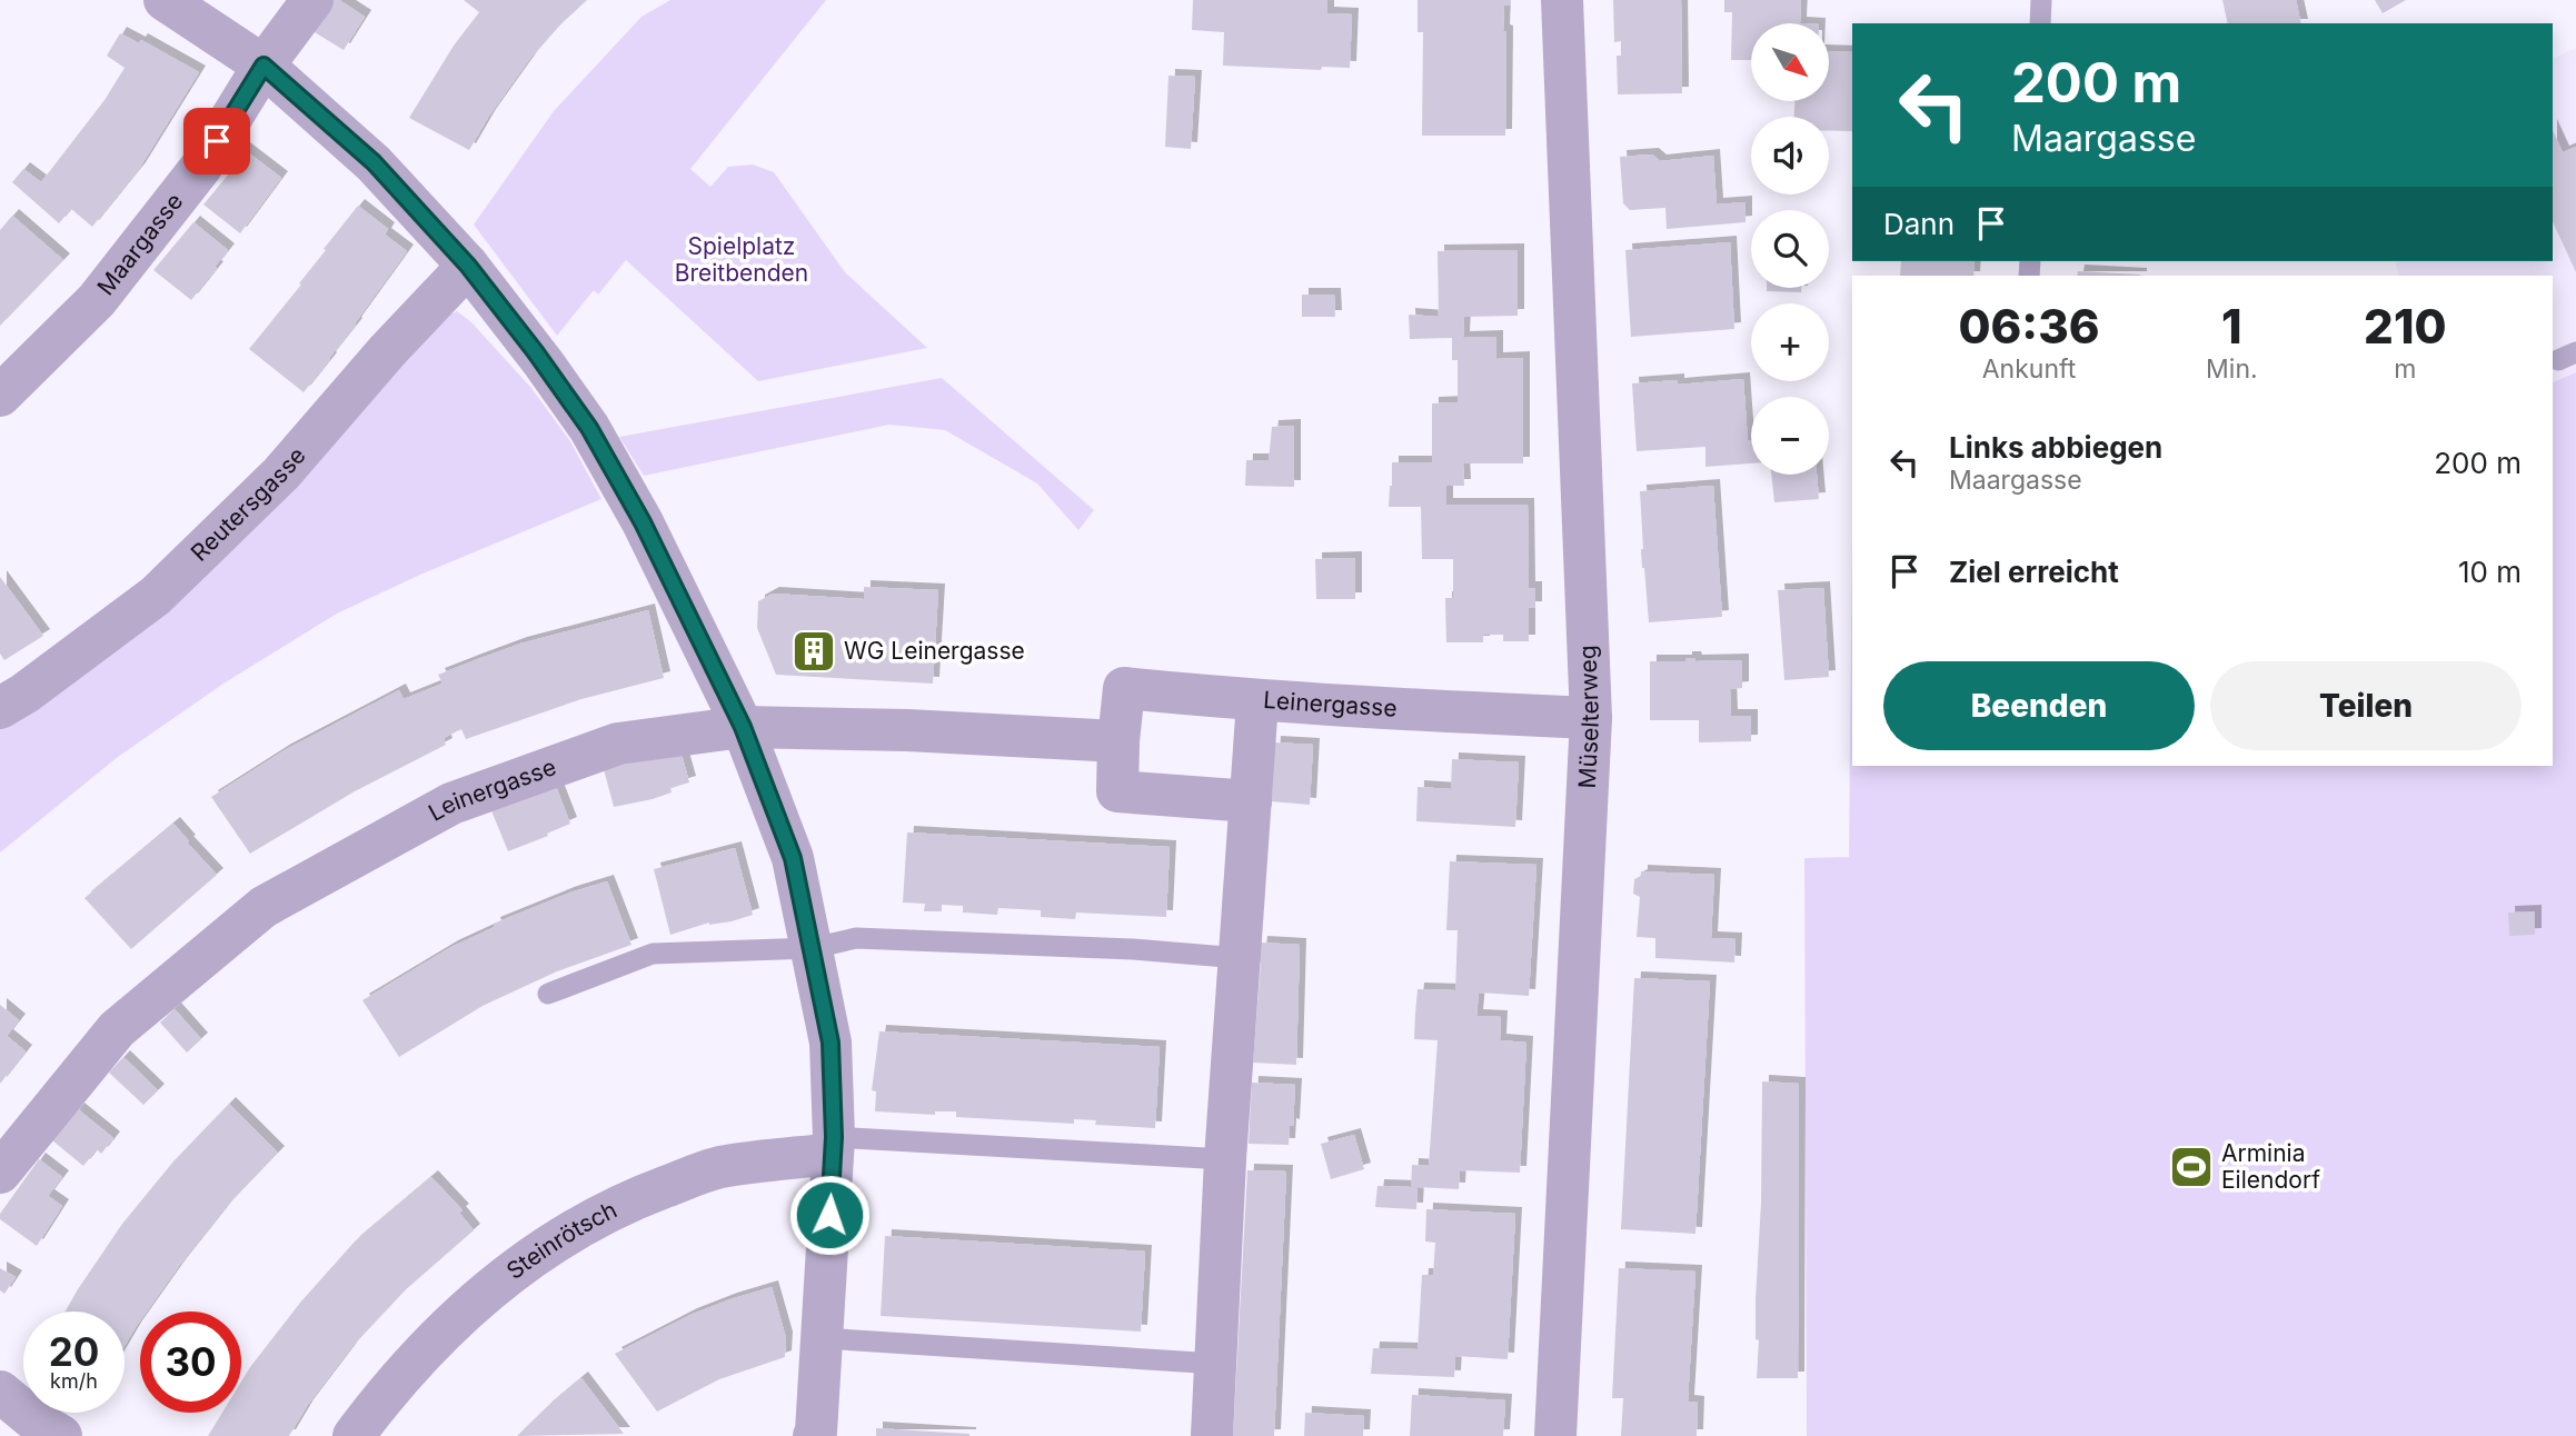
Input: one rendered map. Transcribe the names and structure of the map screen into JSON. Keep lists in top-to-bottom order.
{
  "streets": {
    "street": [
      "Maargasse",
      "Reutersgasse",
      "Leinergasse",
      "Müselterweg",
      "Steinrötsch"
    ]
  },
  "crossings": [
    ["Leinergasse", "Müselterweg"]
  ],
  "parks": ["Spielplatz Breitbenden"],
  "places": {
    "building": ["WG Leinergasse"],
    "sports": ["Arminia Eilendorf"]
  },
  "north": "bottom right",
  "page": {
    "map_buttons": ["+", "−"],
    "turn": ["200 m", "Maargasse"],
    "then": "Dann",
    "eta": [
      "06:36",
      "Ankunft",
      "1",
      "Min.",
      "210",
      "m"
    ],
    "list": [
      {
        "name": "Links abbiegen",
        "note": "Maargasse",
        "value": "200 m"
      },
      {
        "name": "Ziel erreicht",
        "value": "10 m"
      }
    ],
    "buttons": ["Beenden", "Teilen"],
    "speed": "20 km/h",
    "limit": "30"
  }
}
